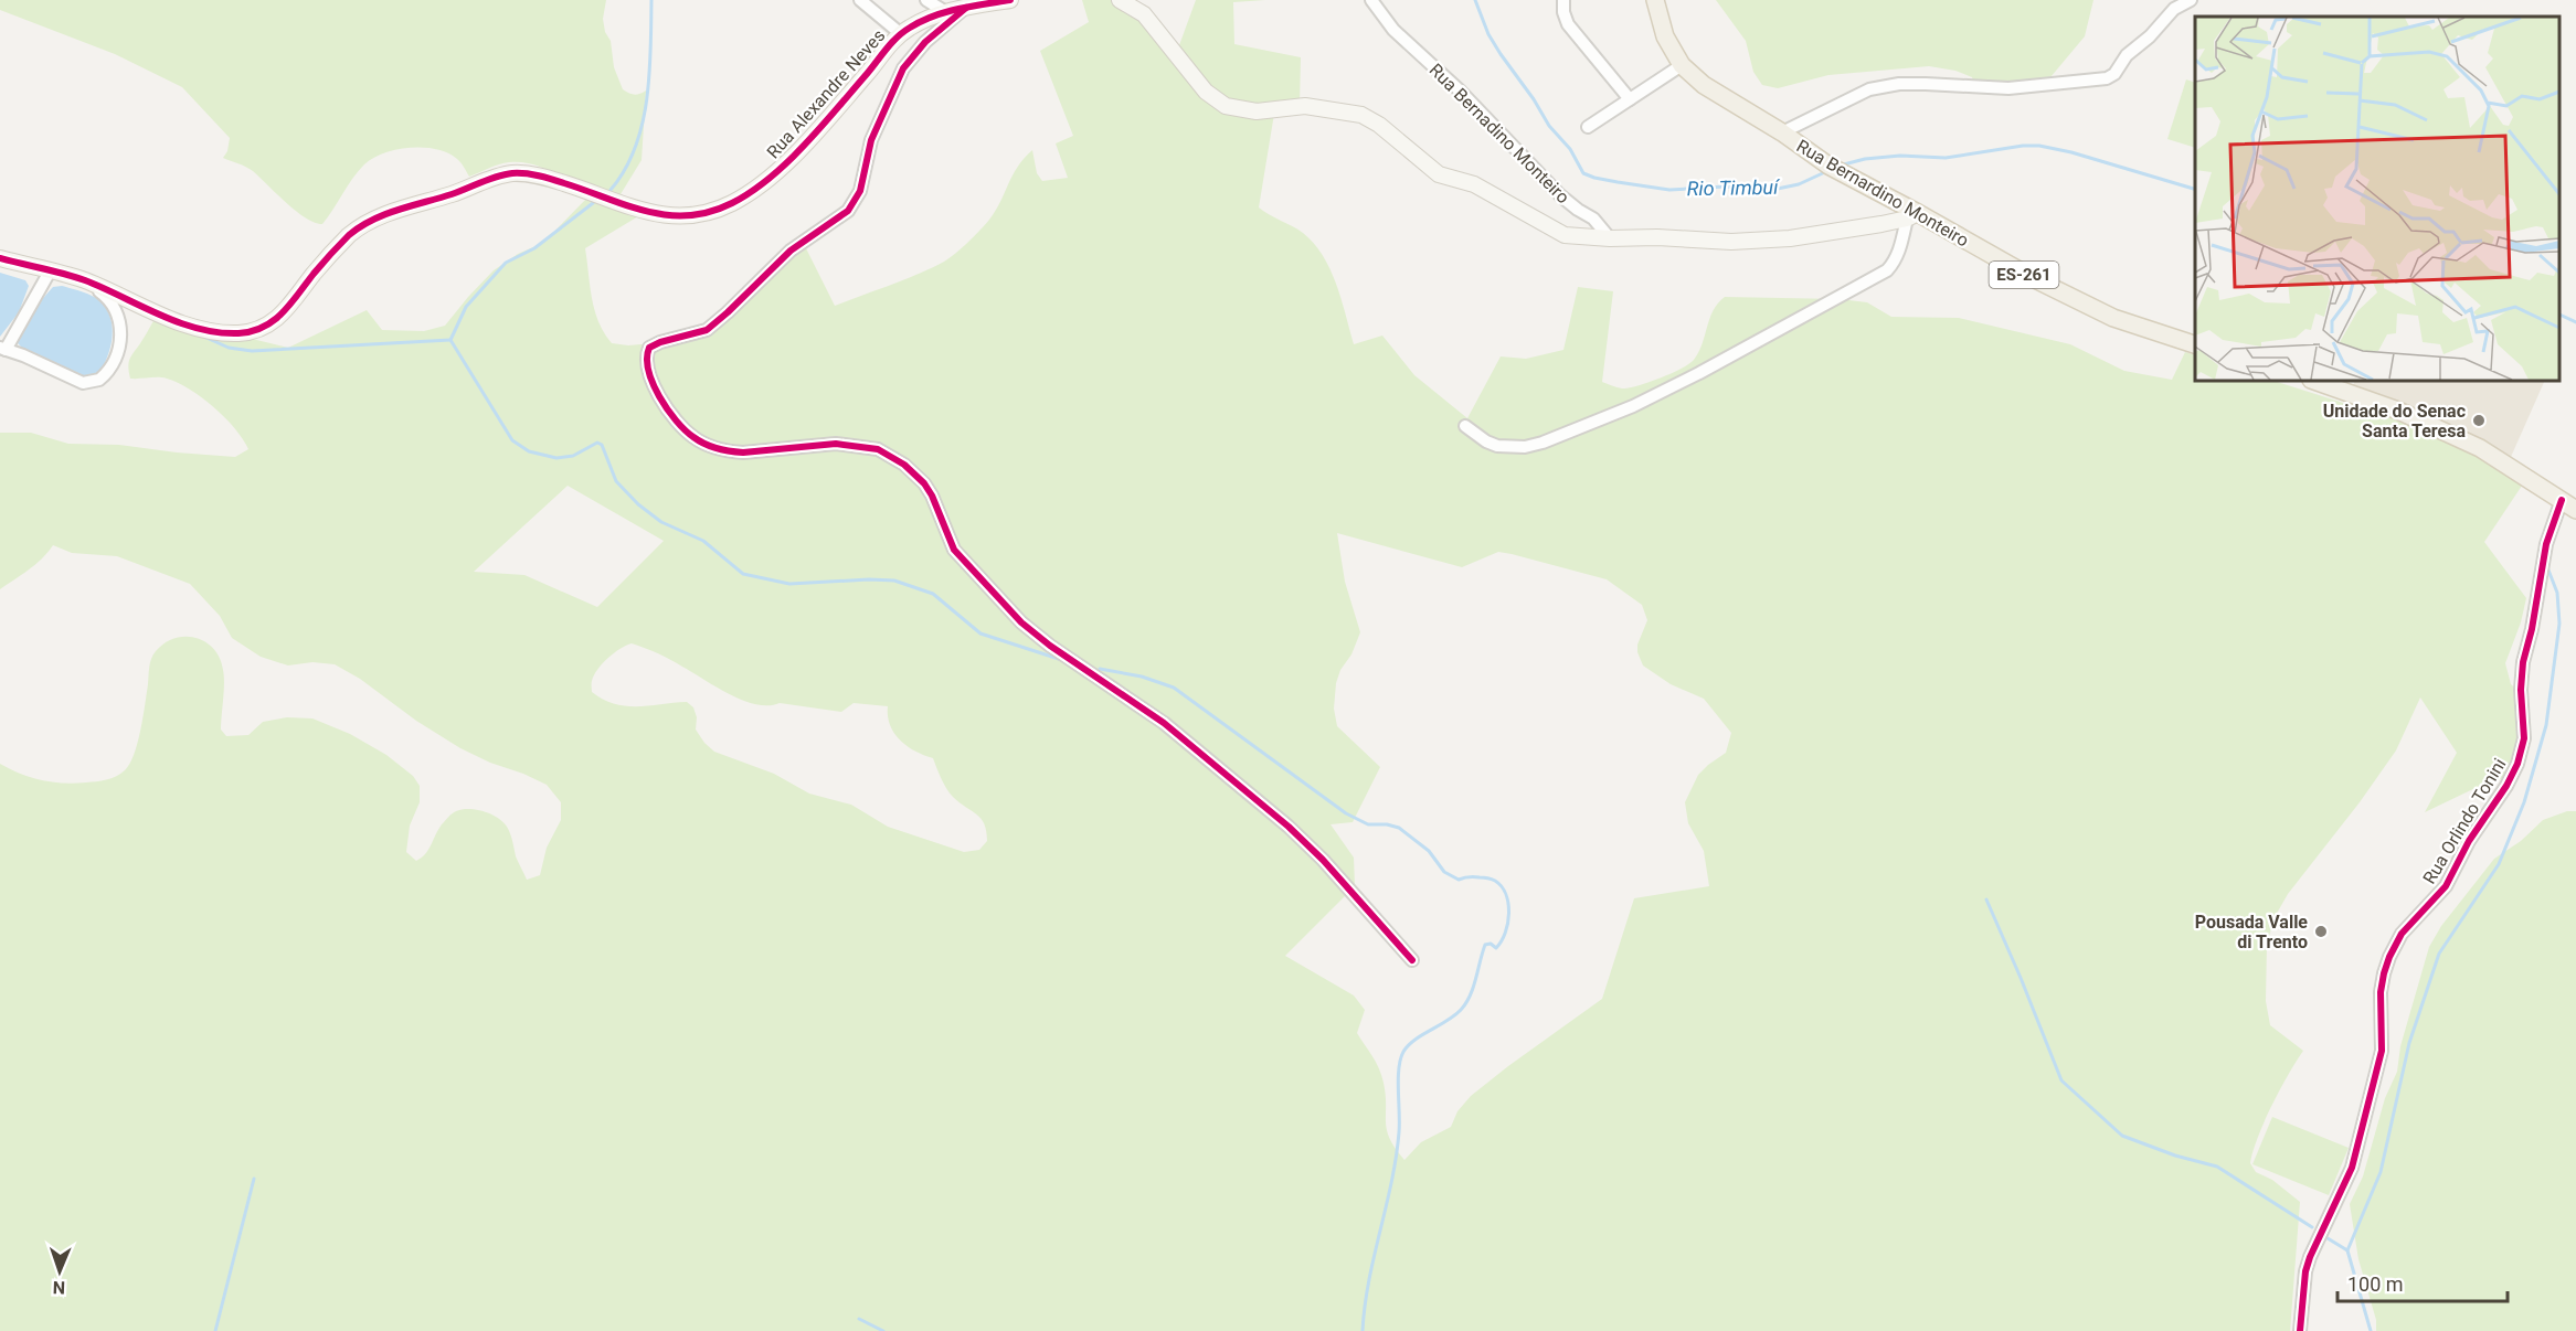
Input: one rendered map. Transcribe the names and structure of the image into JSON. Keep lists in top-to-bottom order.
{
  "streets": {
    "main road": ["Rua Bernardino Monteiro", "ES-261"],
    "street": ["Rua Alexandre Neves", "Rua Bernadino Monteiro", "Rua Orlindo Tonini"]
  },
  "water": ["Rio Timbuí"],
  "places": ["Unidade do Senac Santa Teresa", "Pousada Valle di Trento"],
  "scale_bar": "100 m",
  "north": "bottom"
}
